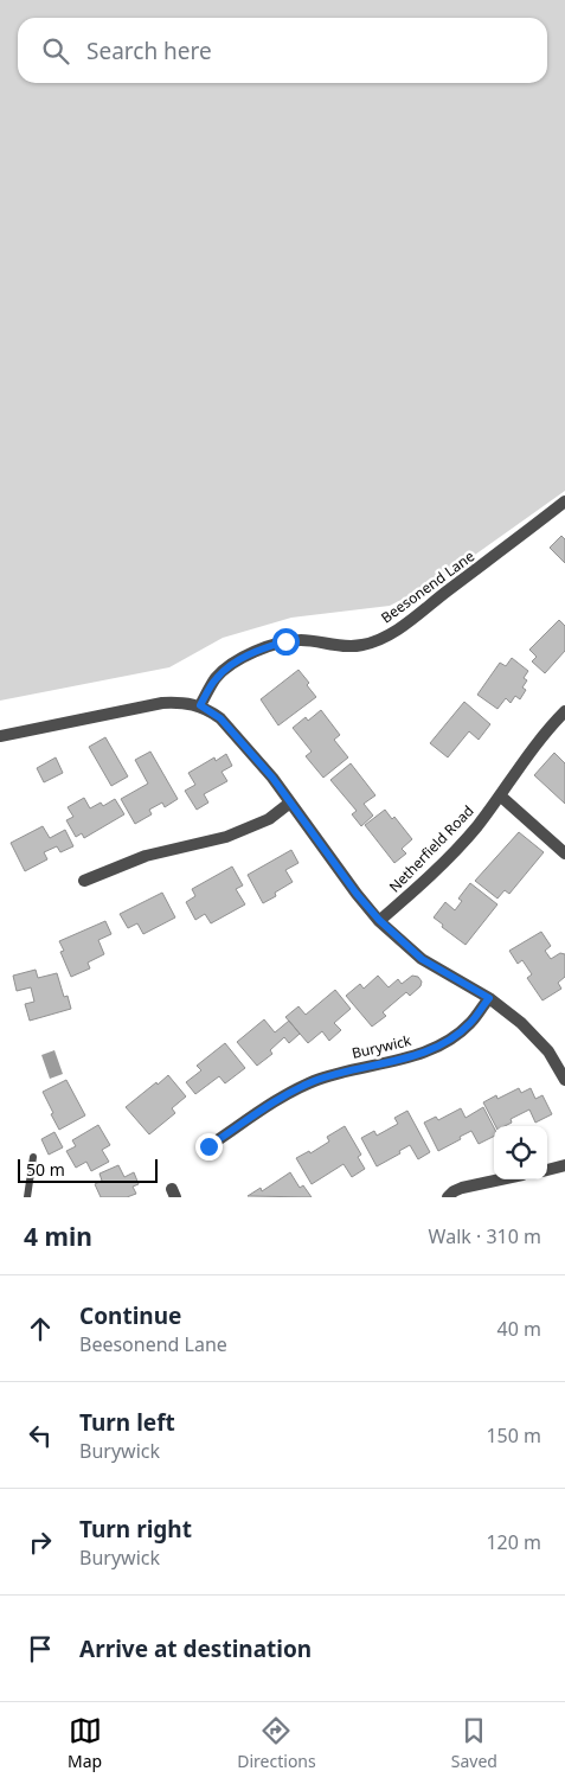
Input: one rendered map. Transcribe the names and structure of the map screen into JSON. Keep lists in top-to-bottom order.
{
  "streets": {
    "street": ["Beesonend Lane", "Netherfield Road", "Burywick"]
  },
  "scale_bar": "50 m",
  "page": {
    "search": "Search here",
    "scale": "50 m",
    "heading": ["4 min", "Walk · 310 m"],
    "list": [
      ["Continue", "Beesonend Lane", "40 m"],
      ["Turn left", "Burywick", "150 m"],
      ["Turn right", "Burywick", "120 m"],
      "Arrive at destination"
    ],
    "nav": ["Map", "Directions", "Saved"]
  }
}
